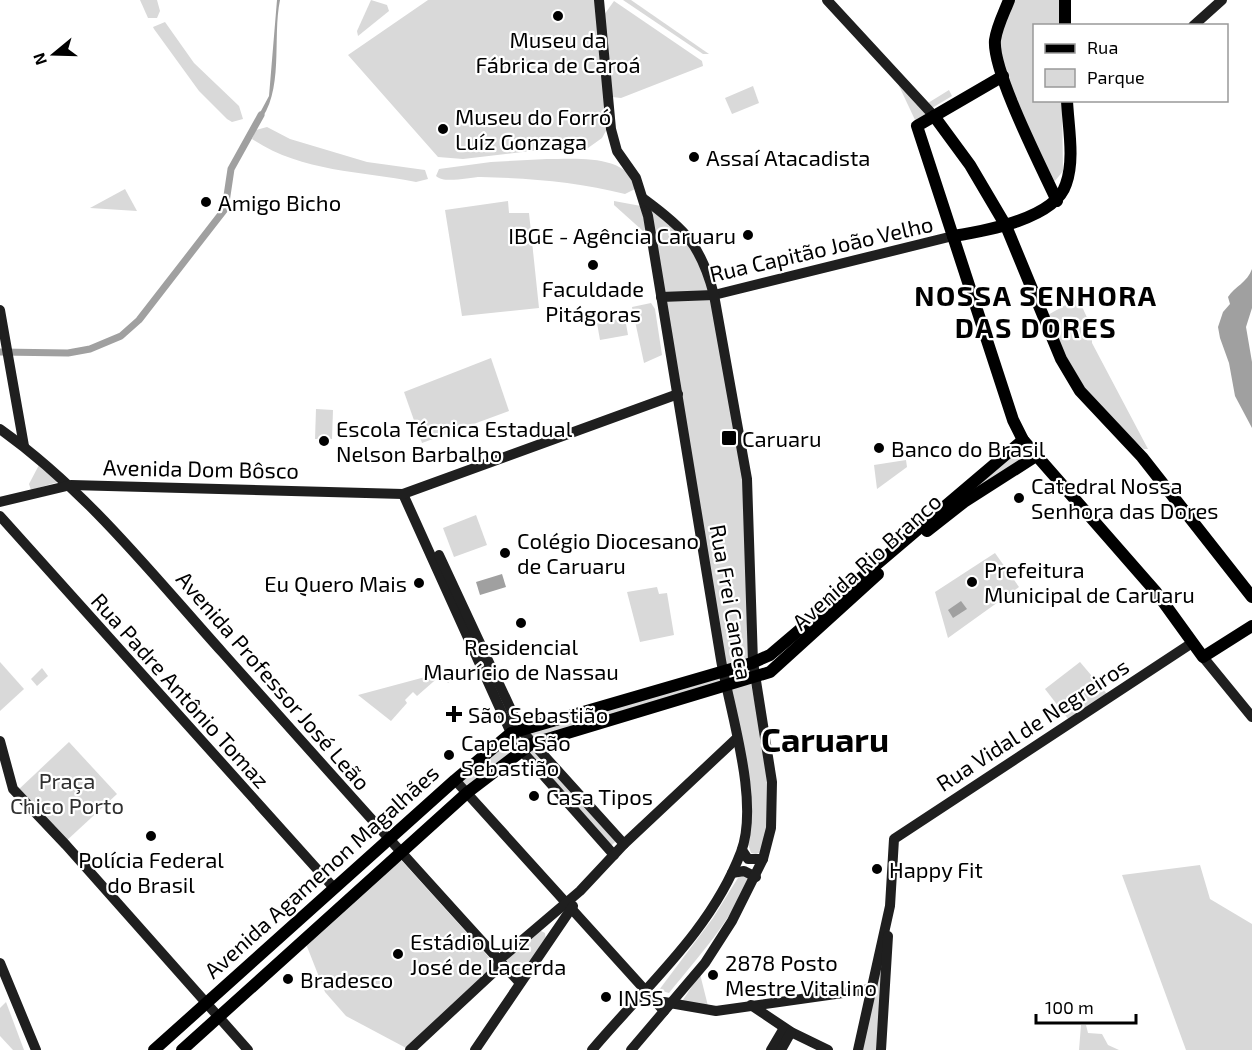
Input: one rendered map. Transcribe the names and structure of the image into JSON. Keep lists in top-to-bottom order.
{
  "streets": {
    "main road": ["Avenida Rio Branco", "Avenida Agamenon Magalhães"],
    "street": [
      "Rua Capitão João Velho",
      "Avenida Dom Bôsco",
      "Rua Frei Caneca",
      "Avenida Professor José Leão",
      "Rua Padre Antônio Tomaz",
      "Rua Vidal de Negreiros"
    ]
  },
  "crossings": [
    ["Rua Capitão João Velho", "Rua Frei Caneca"],
    ["Avenida Dom Bôsco", "Avenida Professor José Leão"],
    ["Avenida Rio Branco", "Rua Frei Caneca"],
    ["Avenida Rio Branco", "Avenida Agamenon Magalhães"],
    ["Avenida Professor José Leão", "Avenida Agamenon Magalhães"],
    ["Rua Padre Antônio Tomaz", "Avenida Agamenon Magalhães"]
  ],
  "districts": ["NOSSA SENHORA DAS DORES", "Caruaru"],
  "parks": ["Praça Chico Porto"],
  "places": {
    "other": [
      "Museu da Fábrica de Caroá",
      "Museu do Forró Luíz Gonzaga",
      "Assaí Atacadista",
      "Amigo Bicho",
      "IBGE - Agência Caruaru",
      "Faculdade Pitágoras",
      "Escola Técnica Estadual Nelson Barbalho",
      "Banco do Brasil",
      "Catedral Nossa Senhora das Dores",
      "Colégio Diocesano de Caruaru",
      "Prefeitura Municipal de Caruaru",
      "Eu Quero Mais",
      "Residencial Maurício de Nassau",
      "Capela São Sebastião",
      "Casa Tipos",
      "Polícia Federal do Brasil",
      "Happy Fit",
      "Estádio Luiz José de Lacerda",
      "2878 Posto Mestre Vitalino",
      "Bradesco",
      "INSS"
    ],
    "transit": ["Caruaru"],
    "health": ["São Sebastião"]
  },
  "legend": ["Rua", "Parque"],
  "scale_bar": "100 m",
  "north": "left"
}
